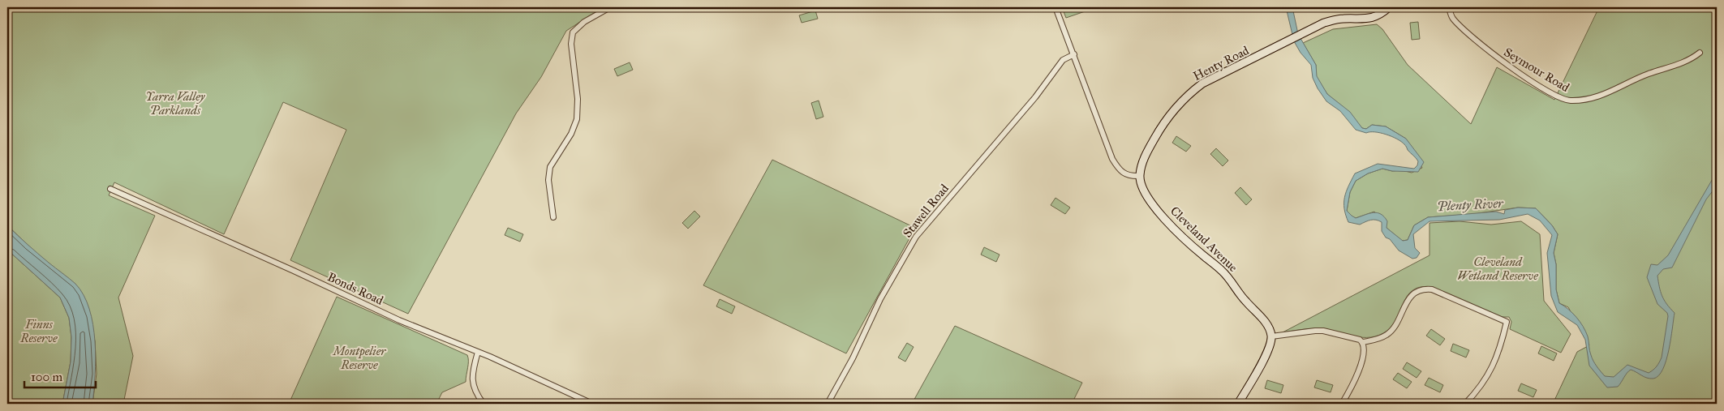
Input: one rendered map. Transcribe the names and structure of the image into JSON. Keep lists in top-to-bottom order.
{
  "streets": {
    "street": [
      "Henty Road",
      "Seymour Road",
      "Stawell Road",
      "Cleveland Avenue",
      "Bonds Road"
    ]
  },
  "crossings": [
    ["Henty Road", "Cleveland Avenue"]
  ],
  "water": ["Plenty River"],
  "parks": [
    "Yarra Valley Parklands",
    "Cleveland Wetland Reserve",
    "Finns Reserve",
    "Montpelier Reserve"
  ],
  "scale_bar": "100 m"
}
